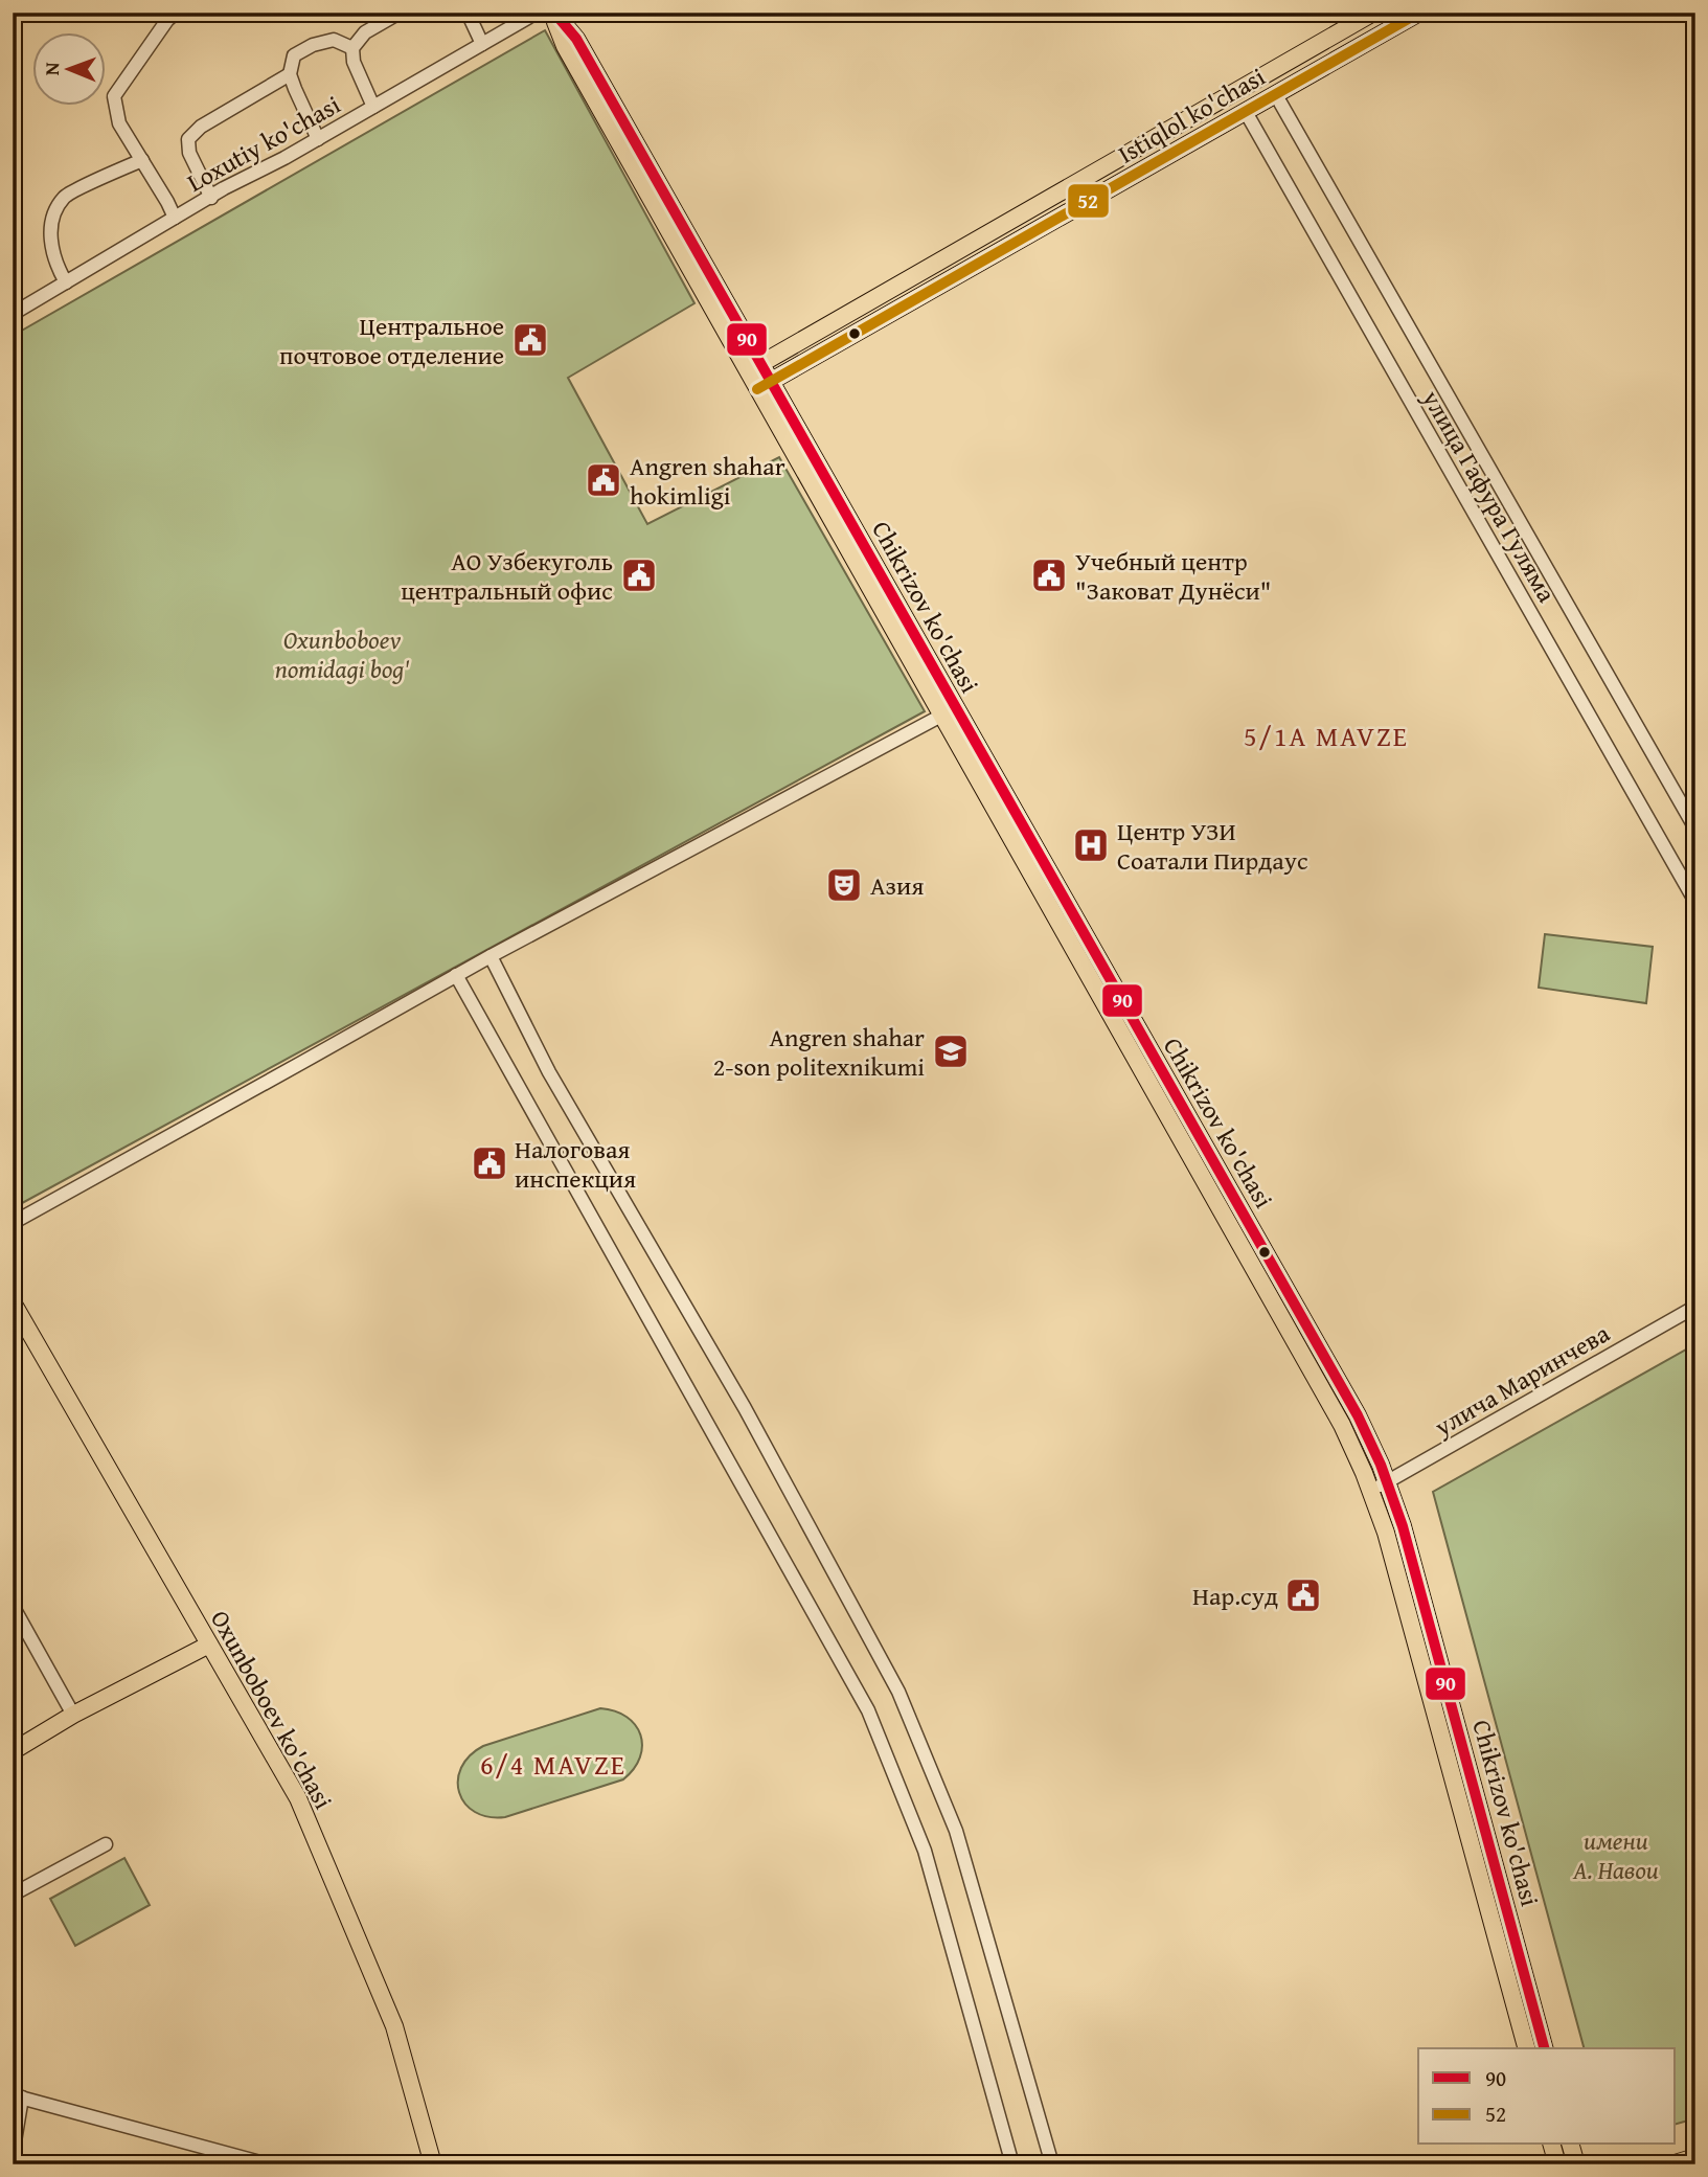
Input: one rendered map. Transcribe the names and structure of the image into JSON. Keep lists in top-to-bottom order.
{
  "streets": {
    "main road": ["Istiqlol ko'chasi", "Chikrizov ko'chasi", "Oxunboboev ko'chasi"],
    "street": ["Loxutiy ko'chasi", "улица Гафура Гуляма", "улича Маринчева"]
  },
  "crossings": [
    ["Istiqlol ko'chasi", "улица Гафура Гуляма"],
    ["Istiqlol ko'chasi", "Chikrizov ko'chasi"],
    ["Chikrizov ko'chasi", "улича Маринчева"]
  ],
  "districts": ["5/1A MAVZE", "6/4 MAVZE"],
  "parks": ["Oxunboboev nomidagi bog'", "имени А. Навои"],
  "places": {
    "public building": [
      "Центральное почтовое отделение",
      "Angren shahar hokimligi",
      "АО Узбекуголь центральный офис",
      "Учебный центр \"Заковат Дунёси\"",
      "Налоговая инспекция",
      "Нар.суд"
    ],
    "hospital": ["Центр УЗИ Соатали Пирдаус"],
    "theatre": ["Азия"],
    "school or university": ["Angren shahar 2-son politexnikumi"]
  },
  "lines": ["transit line 90", "transit line 52"],
  "legend": ["90", "52"],
  "north": "left"
}
